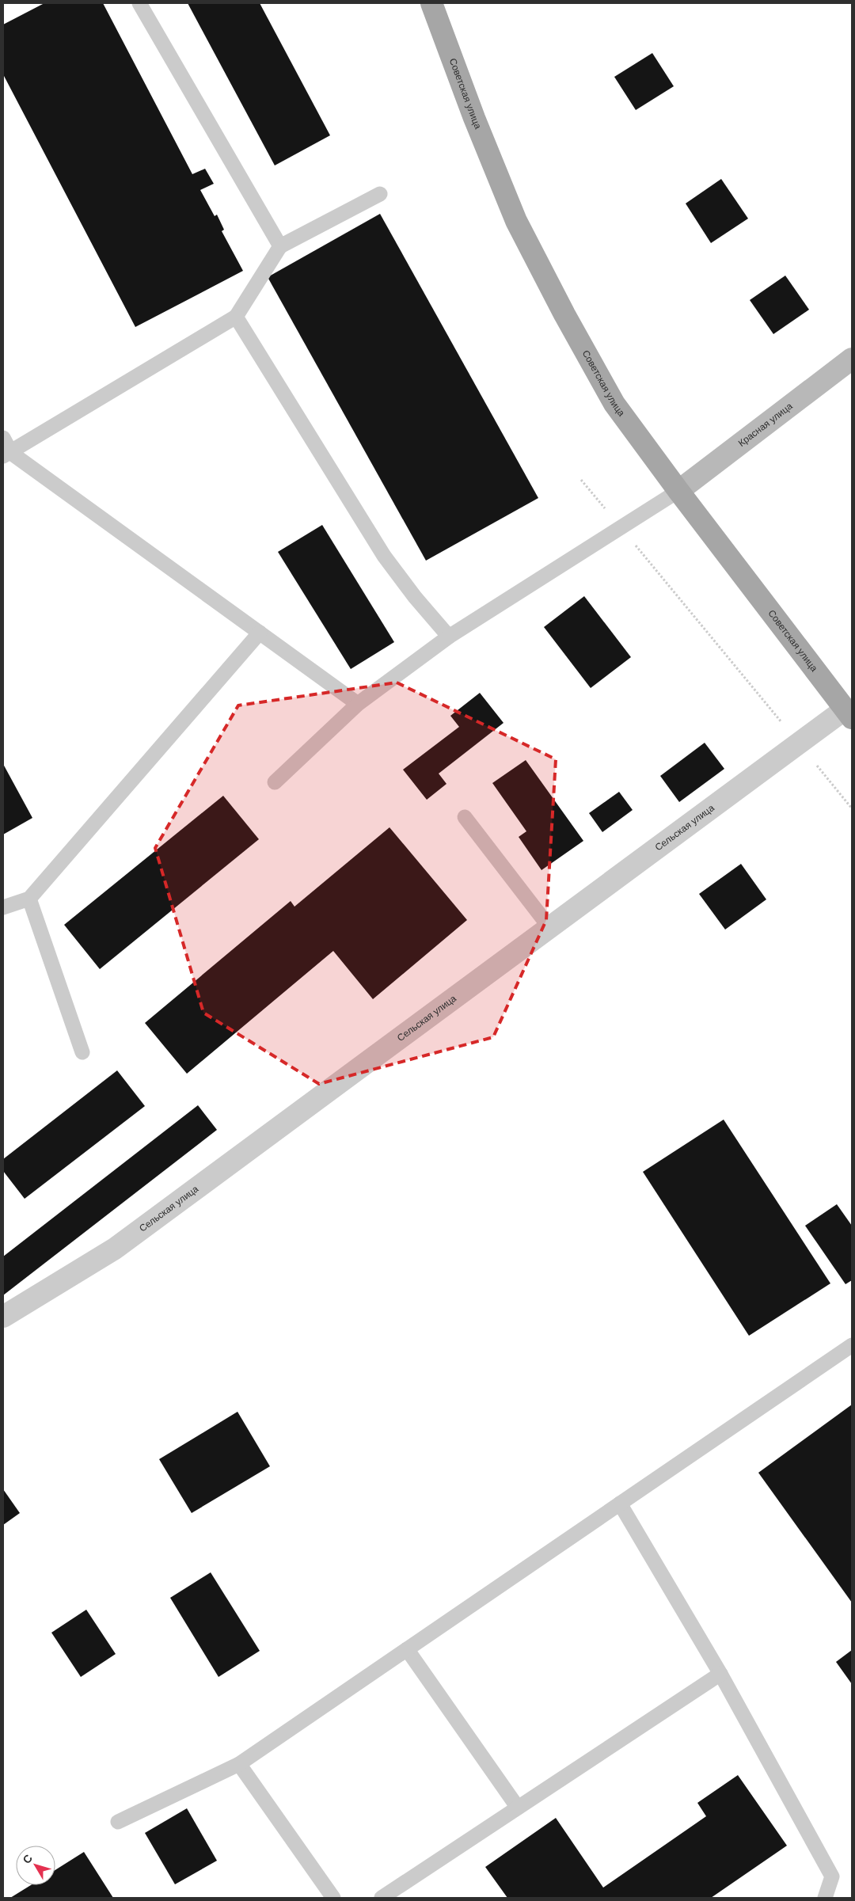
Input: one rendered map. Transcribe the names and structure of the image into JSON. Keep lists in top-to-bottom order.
{
  "streets": {
    "main road": ["Советская улица"],
    "street": ["Красная улица", "Сельская улица"]
  },
  "crossings": [
    ["Советская улица", "Красная улица"],
    ["Советская улица", "Сельская улица"]
  ],
  "north": "top left"
}
